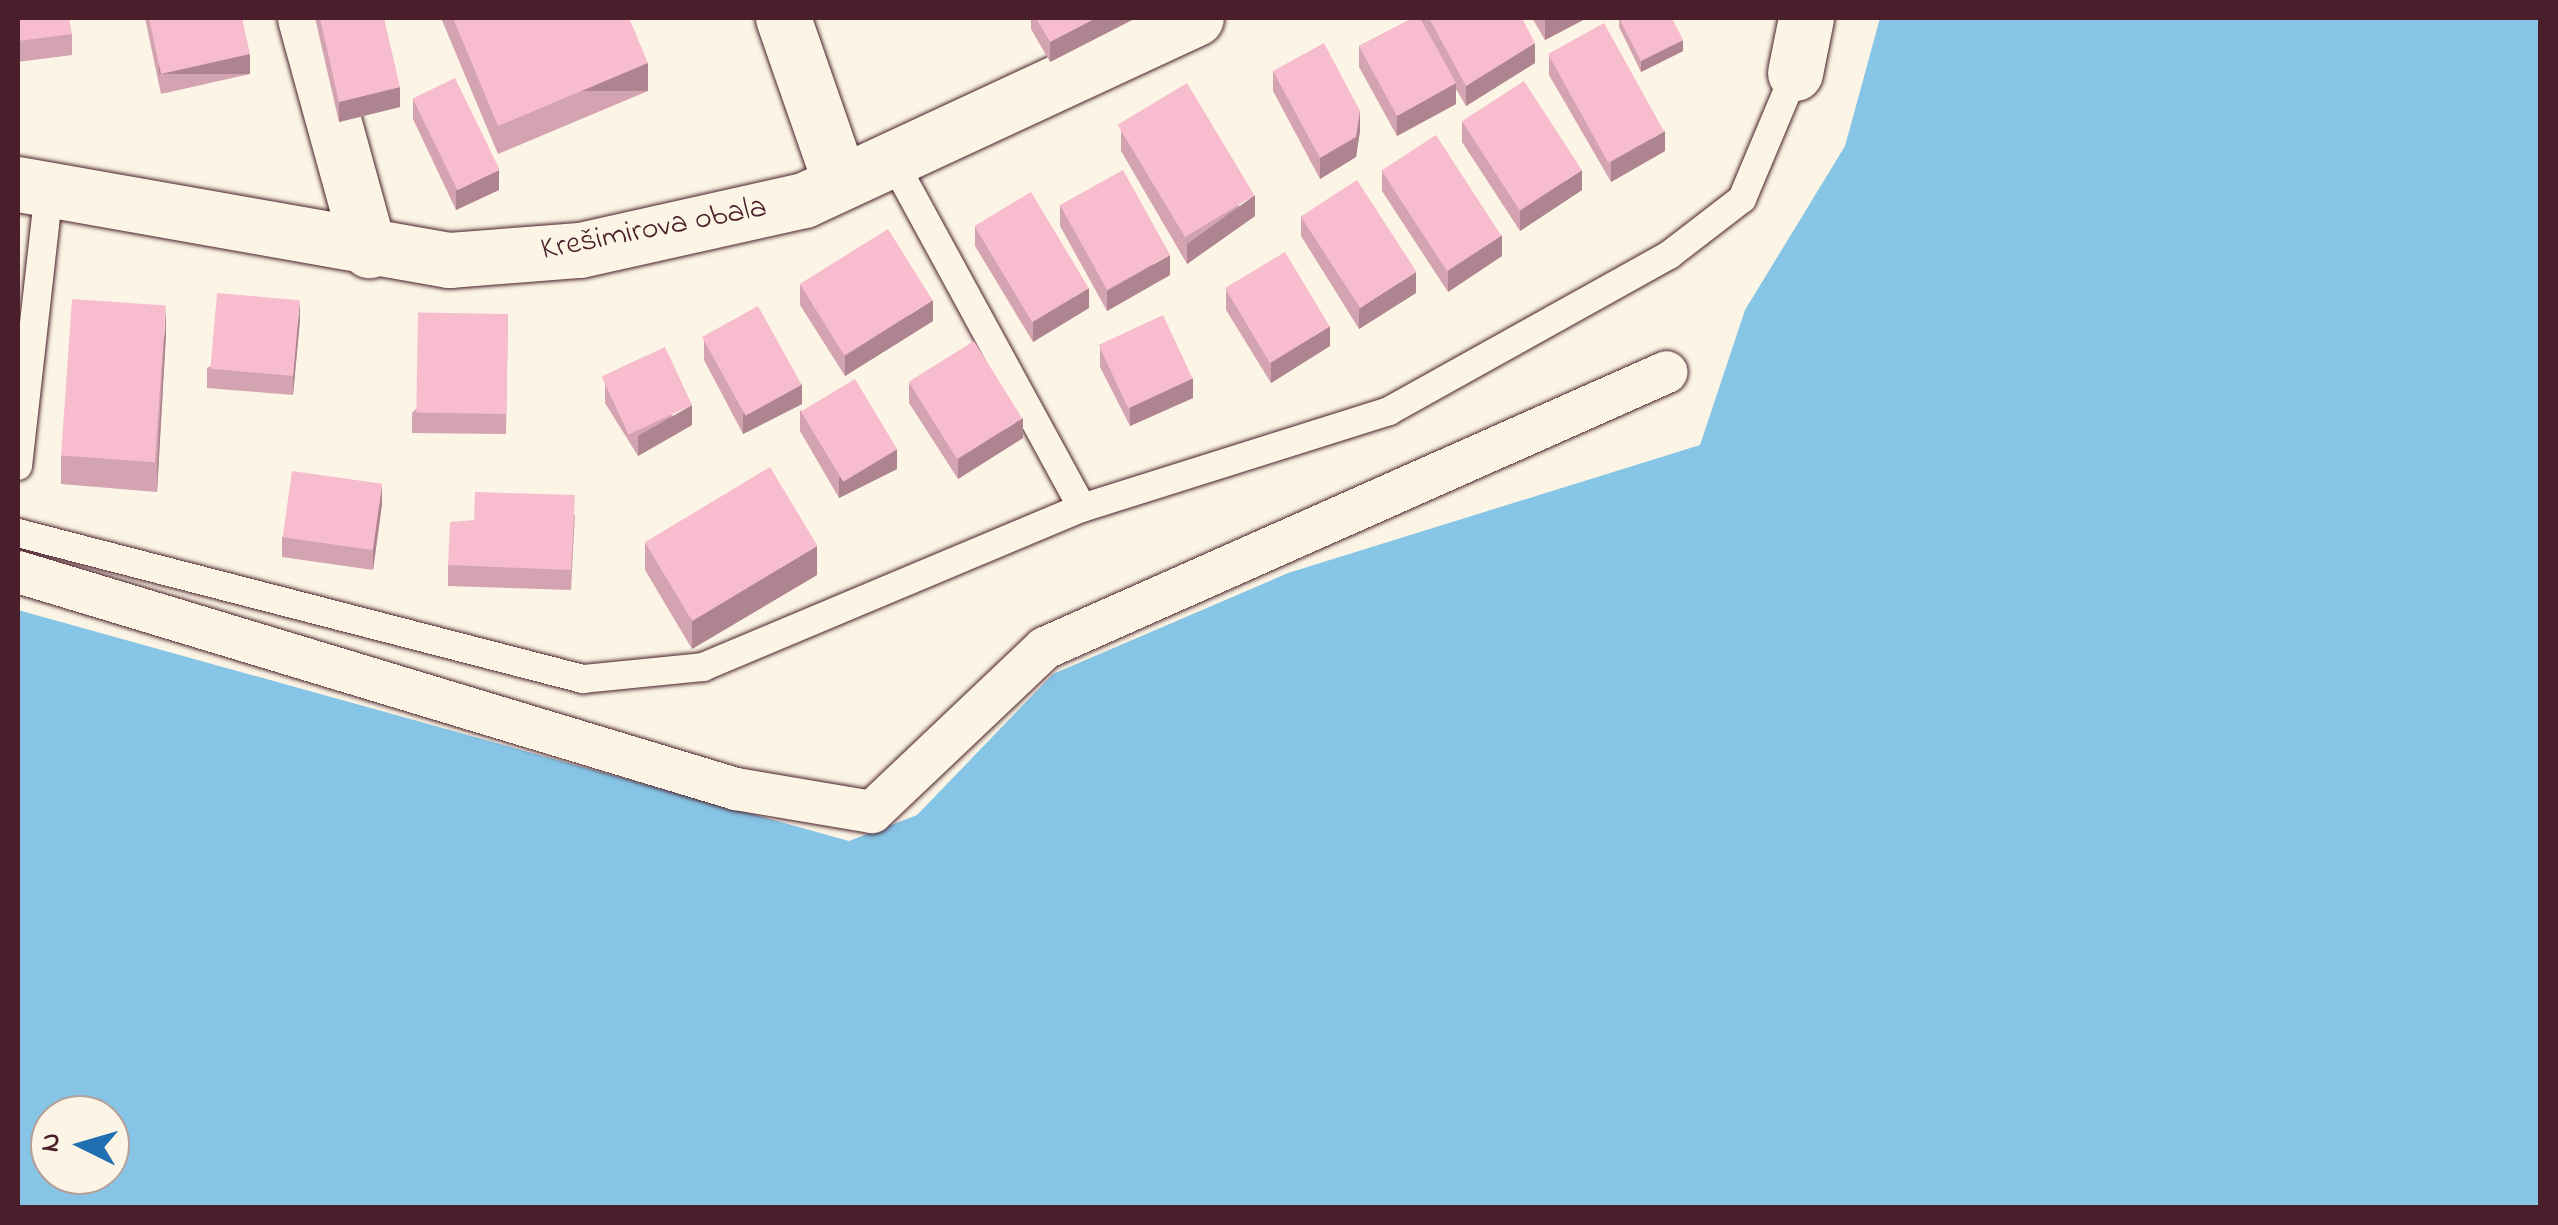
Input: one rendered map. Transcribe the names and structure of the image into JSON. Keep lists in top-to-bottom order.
{
  "streets": {
    "street": ["Krešimirova obala"]
  },
  "north": "left"
}
